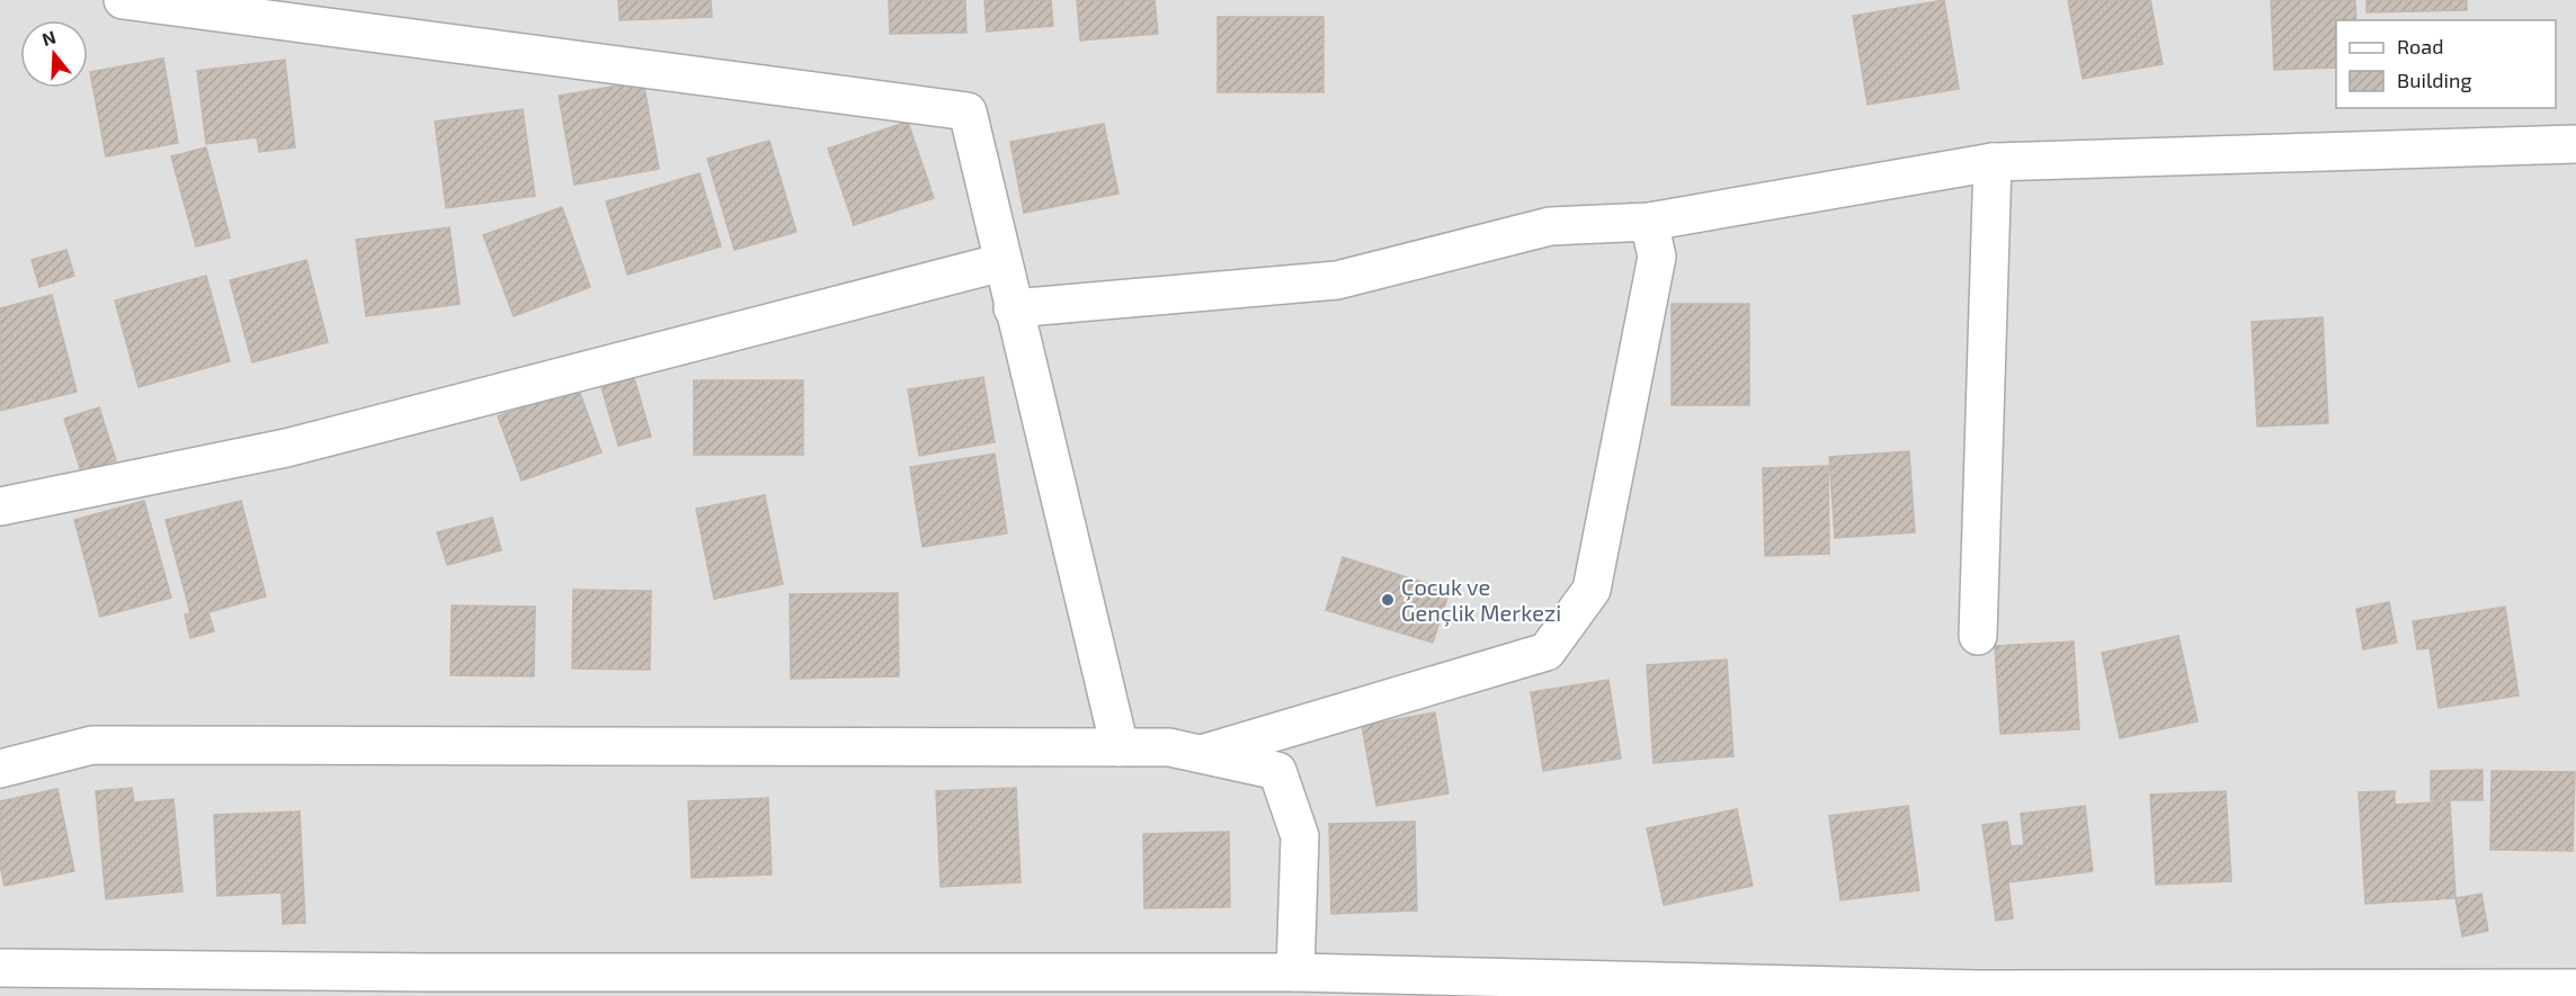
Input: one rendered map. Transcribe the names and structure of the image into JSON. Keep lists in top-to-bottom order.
{
  "places": ["Çocuk ve Gençlik Merkezi"],
  "legend": ["Road", "Building"],
  "north": "top"
}
